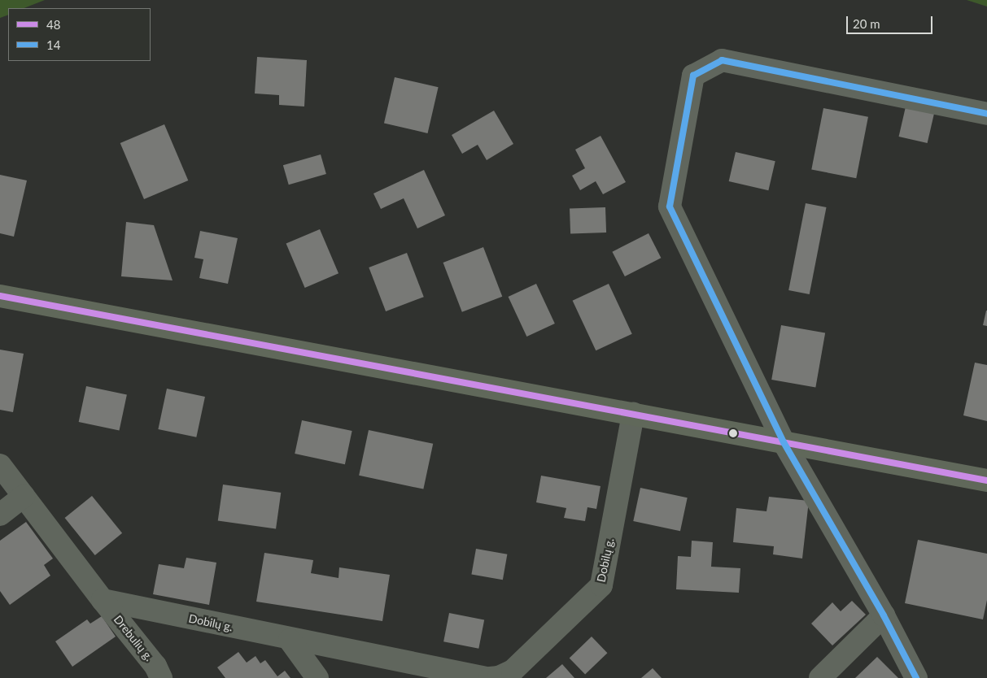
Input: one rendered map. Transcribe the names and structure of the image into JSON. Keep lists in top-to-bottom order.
{
  "streets": {
    "street": ["Dobilų g.", "Drebulių g."]
  },
  "crossings": [
    ["Dobilų g.", "Drebulių g."]
  ],
  "lines": ["transit line 14", "transit line 48"],
  "legend": ["48", "14"],
  "scale_bar": "20 m"
}
